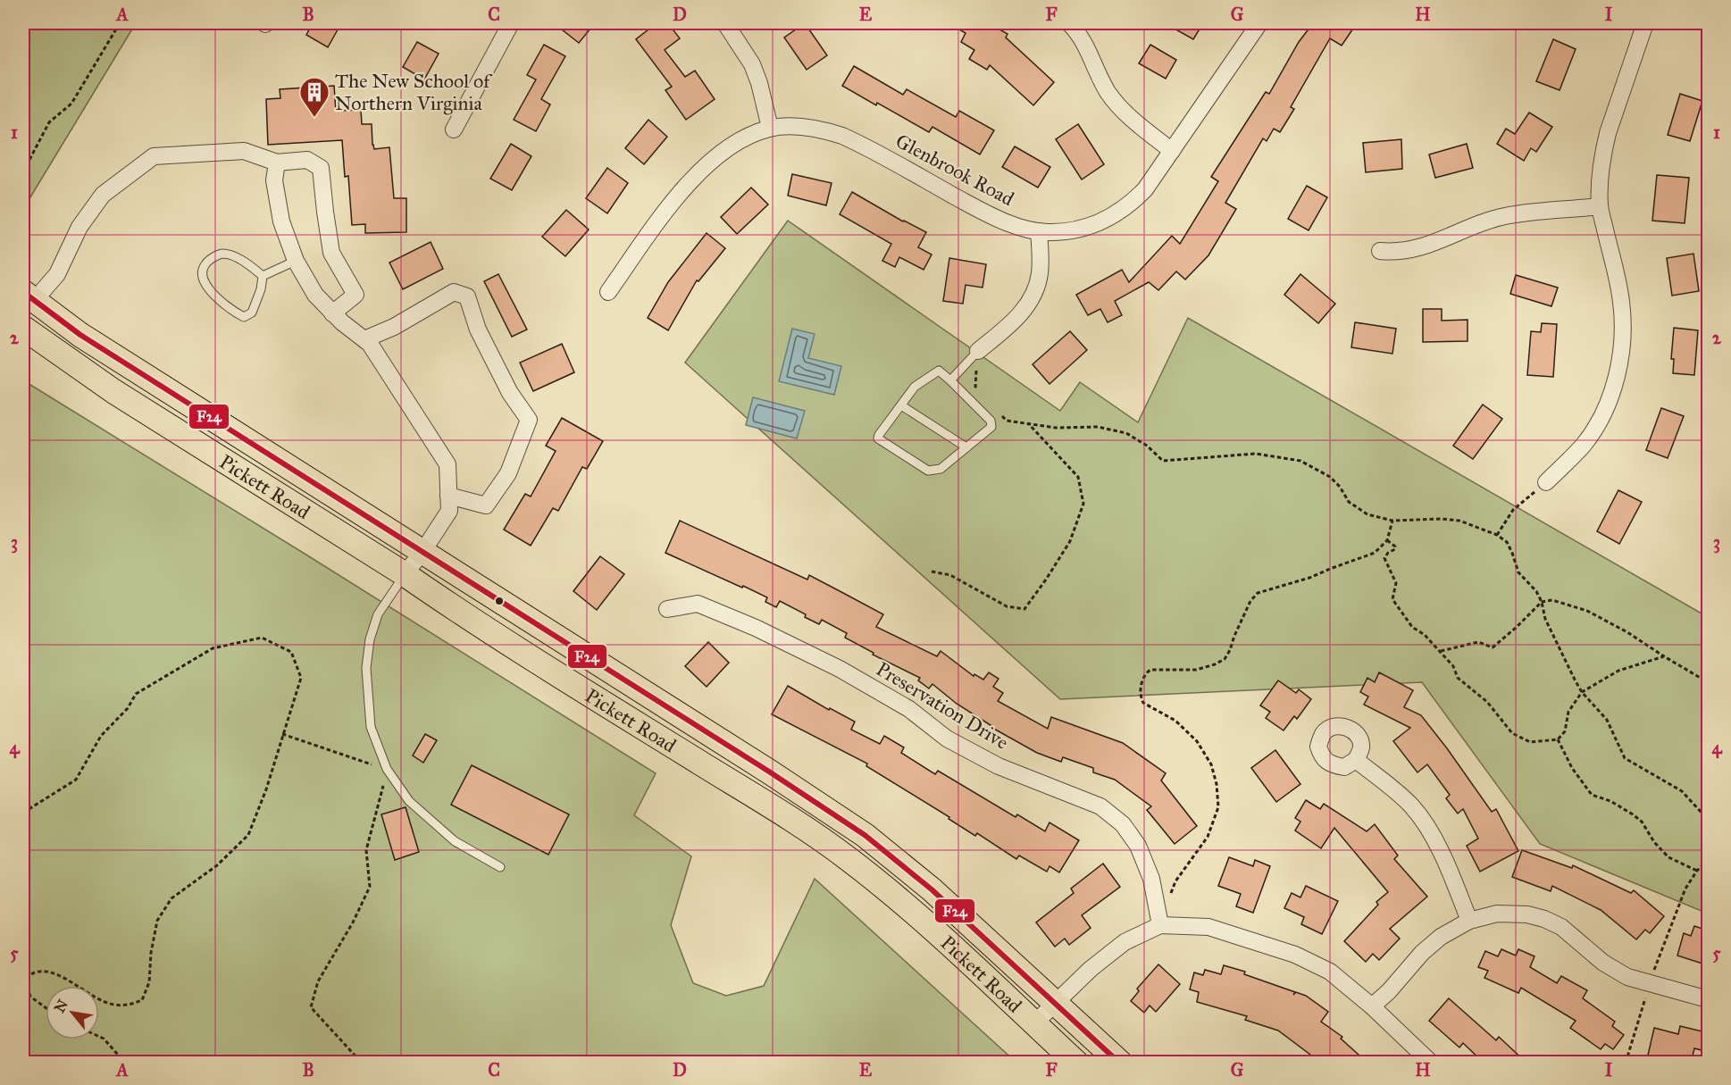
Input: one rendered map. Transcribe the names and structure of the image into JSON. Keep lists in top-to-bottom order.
{
  "streets": {
    "main road": ["Pickett Road"],
    "street": ["Glenbrook Road", "Preservation Drive"]
  },
  "places": {
    "building": ["The New School of Northern Virginia"]
  },
  "lines": ["transit line F24"],
  "north": "top left",
  "grid": {
    "columns": [
      "A",
      "B",
      "C",
      "D",
      "E",
      "F",
      "G",
      "H",
      "I"
    ],
    "rows": [
      "1",
      "2",
      "3",
      "4",
      "5"
    ]
  }
}
